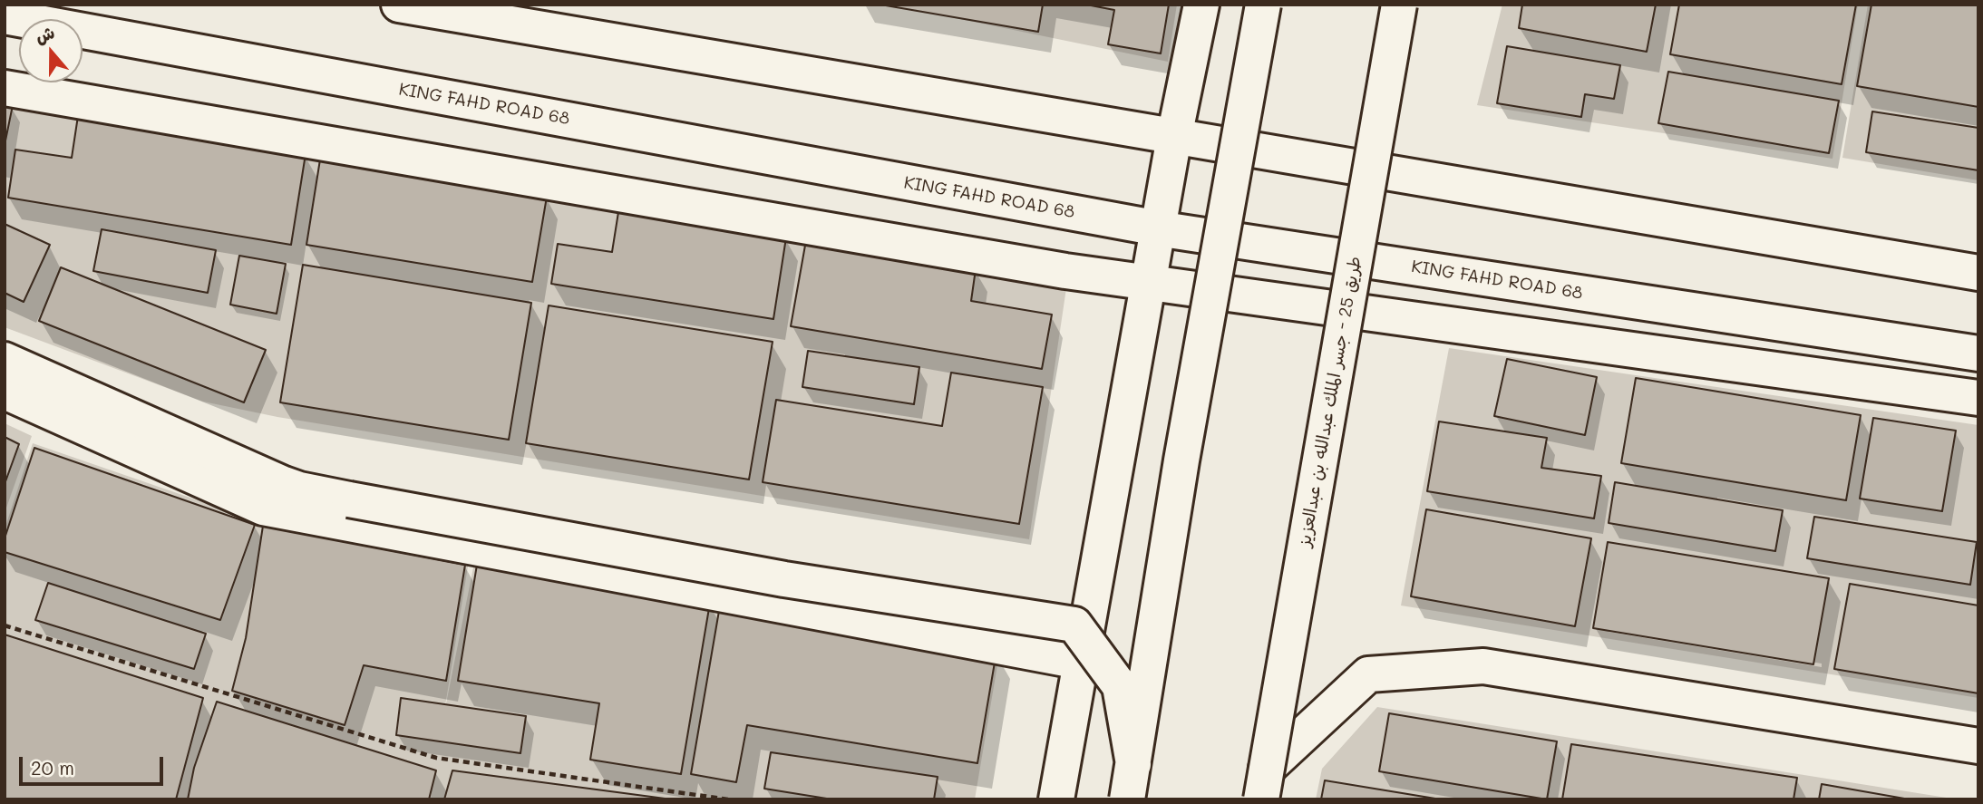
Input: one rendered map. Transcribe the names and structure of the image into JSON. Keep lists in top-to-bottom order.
{
  "streets": {
    "main road": ["KING FAHD ROAD 68", "طريق 25 - جسر الملك عبدالله بن عبدالعزيز"]
  },
  "scale_bar": "20 m",
  "north": "top"
}
